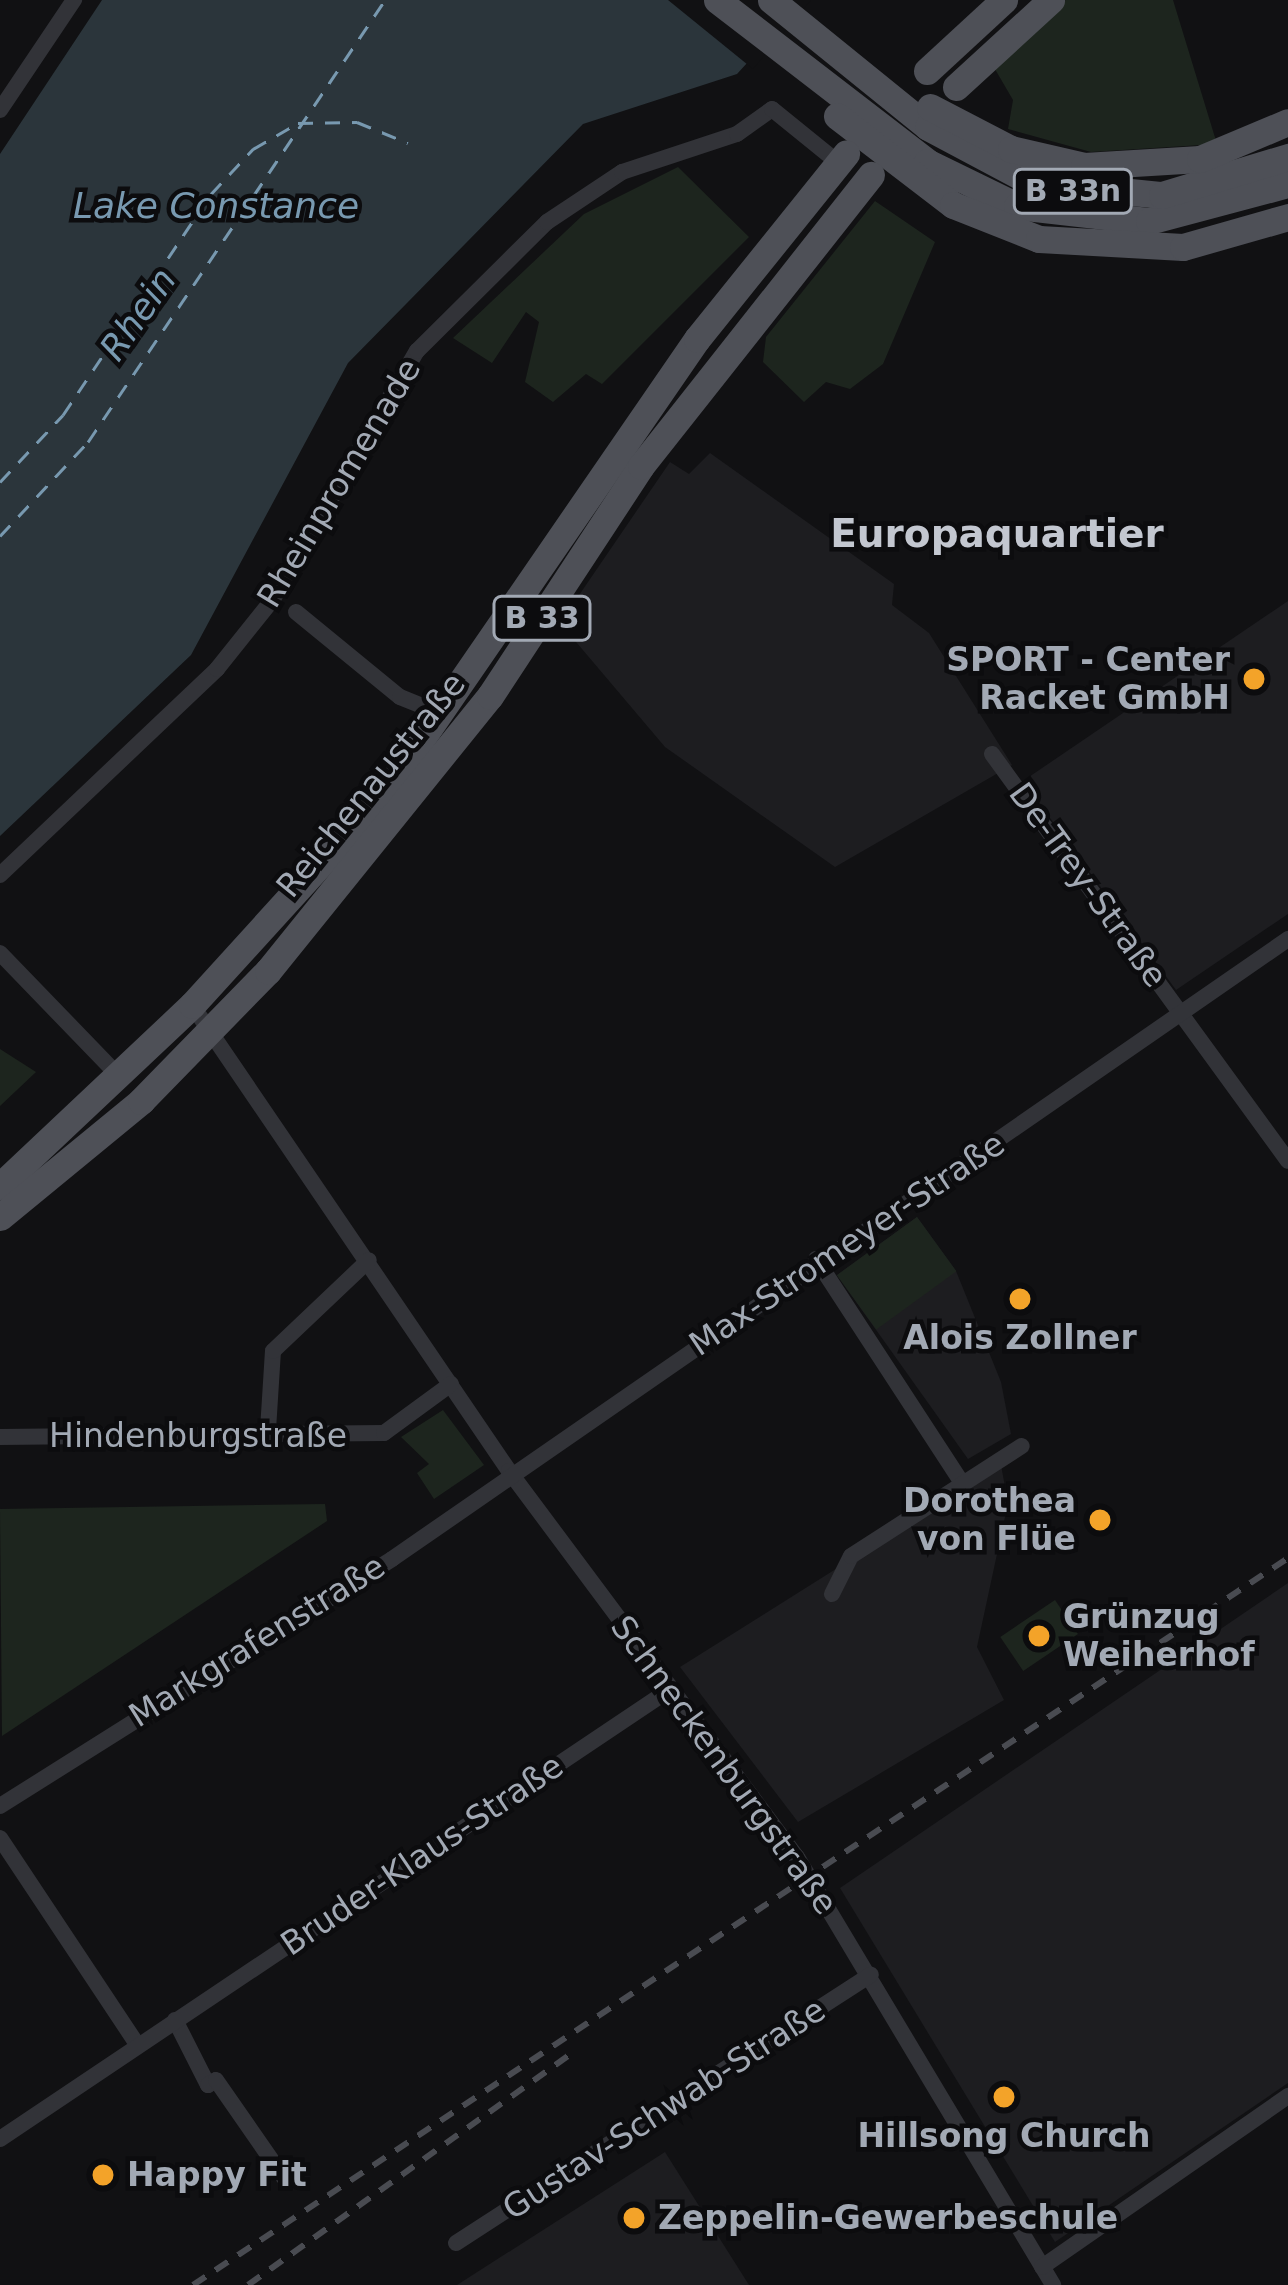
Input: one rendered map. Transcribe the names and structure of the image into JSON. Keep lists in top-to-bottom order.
{
  "streets": {
    "main road": ["B 33n", "B 33", "Reichenaustraße"],
    "street": [
      "Rheinpromenade",
      "De-Trey-Straße",
      "Max-Stromeyer-Straße",
      "Hindenburgstraße",
      "Markgrafenstraße",
      "Schneckenburgstraße",
      "Bruder-Klaus-Straße",
      "Gustav-Schwab-Straße"
    ]
  },
  "crossings": [
    ["Rheinpromenade", "Reichenaustraße"],
    ["Reichenaustraße", "Schneckenburgstraße"],
    ["De-Trey-Straße", "Max-Stromeyer-Straße"],
    ["Max-Stromeyer-Straße", "Markgrafenstraße"],
    ["Max-Stromeyer-Straße", "Schneckenburgstraße"],
    ["Hindenburgstraße", "Schneckenburgstraße"],
    ["Markgrafenstraße", "Schneckenburgstraße"],
    ["Schneckenburgstraße", "Bruder-Klaus-Straße"],
    ["Schneckenburgstraße", "Gustav-Schwab-Straße"]
  ],
  "districts": ["Europaquartier"],
  "water": ["Lake Constance", "Rhein"],
  "places": [
    "SPORT - Center Racket GmbH",
    "Alois Zollner",
    "Dorothea von Flüe",
    "Grünzug Weiherhof",
    "Hillsong Church",
    "Happy Fit",
    "Zeppelin-Gewerbeschule"
  ]
}
